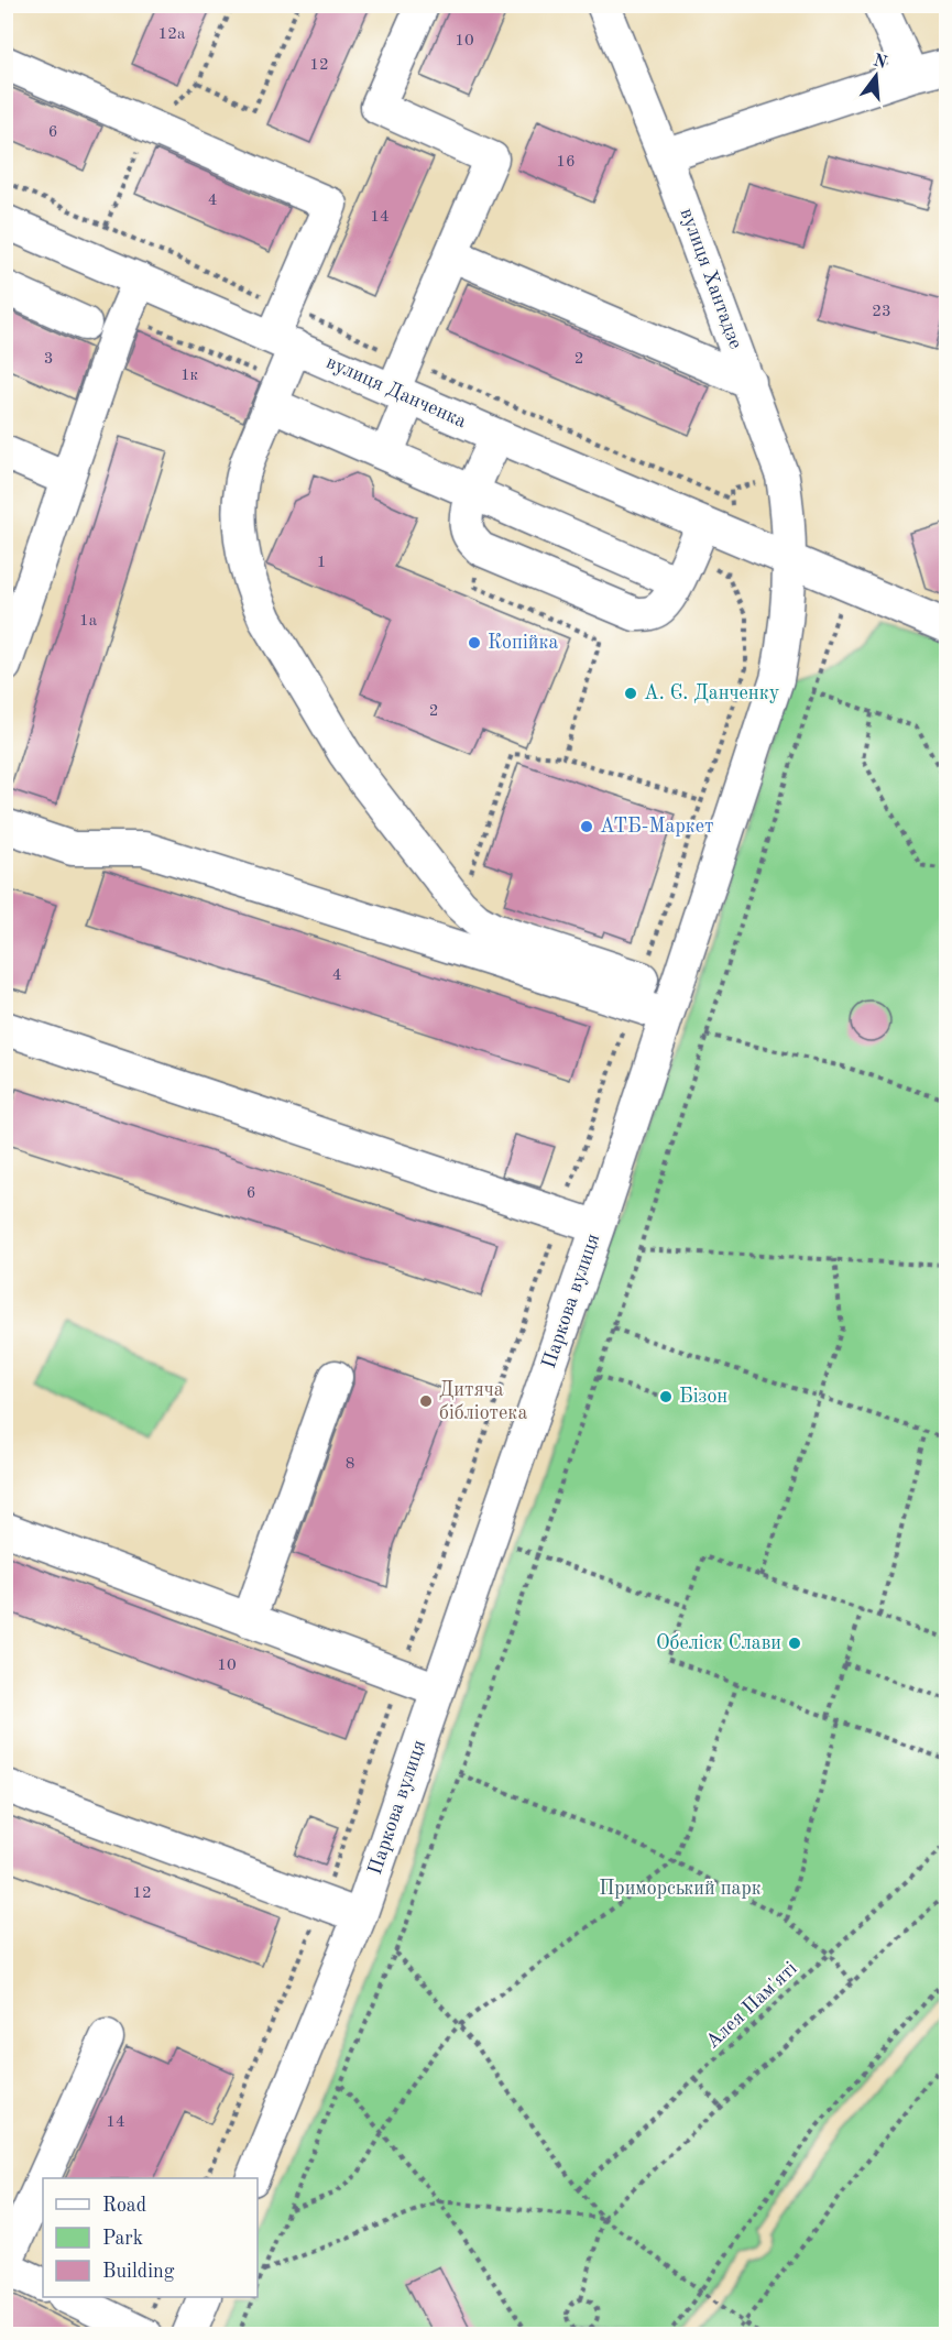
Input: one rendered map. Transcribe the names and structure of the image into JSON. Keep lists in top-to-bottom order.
{
  "streets": {
    "street": ["вулиця Хантадзе", "вулиця Данченка", "Паркова вулиця"],
    "path": ["Алея Пам'яті"]
  },
  "crossings": [
    ["вулиця Хантадзе", "вулиця Данченка"],
    ["вулиця Хантадзе", "Паркова вулиця"],
    ["вулиця Данченка", "Паркова вулиця"]
  ],
  "parks": ["Приморський парк"],
  "places": [
    "Копійка",
    "А. Є. Данченку",
    "АТБ-Маркет",
    "Бізон",
    "Дитяча бібліотека",
    "Обеліск Cлави"
  ],
  "house_numbers": [
    "12а",
    "10",
    "12",
    "6",
    "16",
    "4",
    "14",
    "23",
    "3",
    "2",
    "1к",
    "1",
    "1а",
    "2",
    "4",
    "6",
    "8",
    "10",
    "12",
    "14"
  ],
  "legend": ["Road", "Park", "Building"],
  "north": "top"
}
